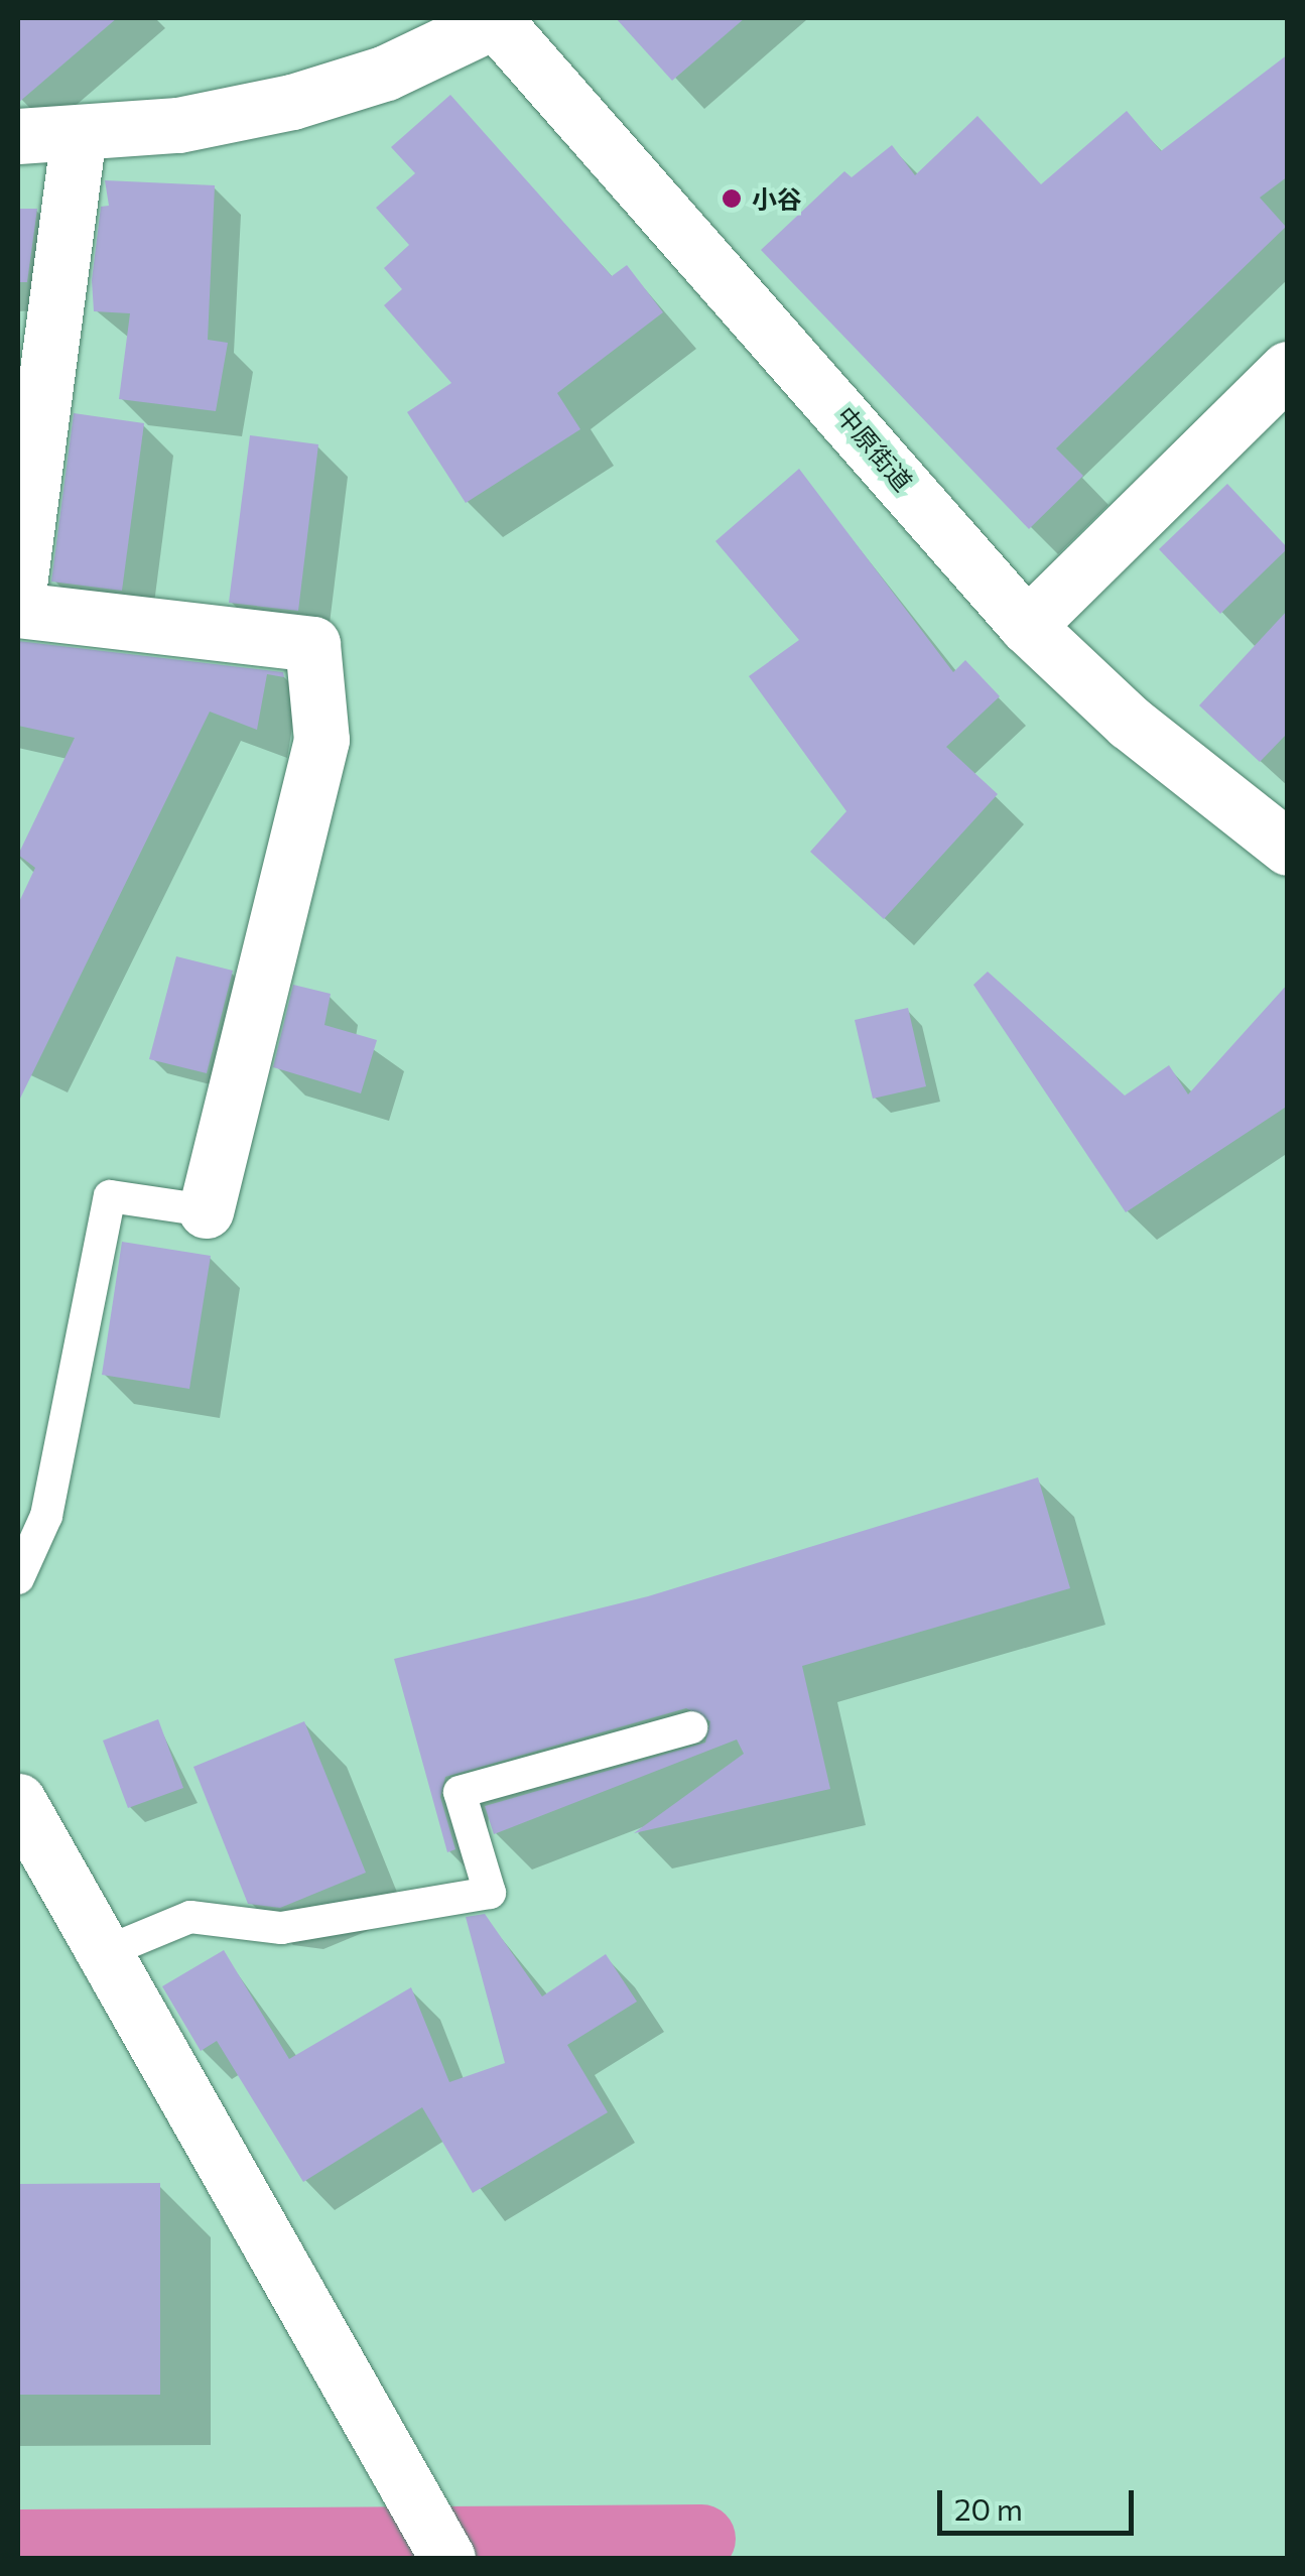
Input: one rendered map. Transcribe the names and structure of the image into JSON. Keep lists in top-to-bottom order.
{
  "streets": {
    "street": ["中原街道"]
  },
  "places": ["小谷"],
  "scale_bar": "20 m"
}
